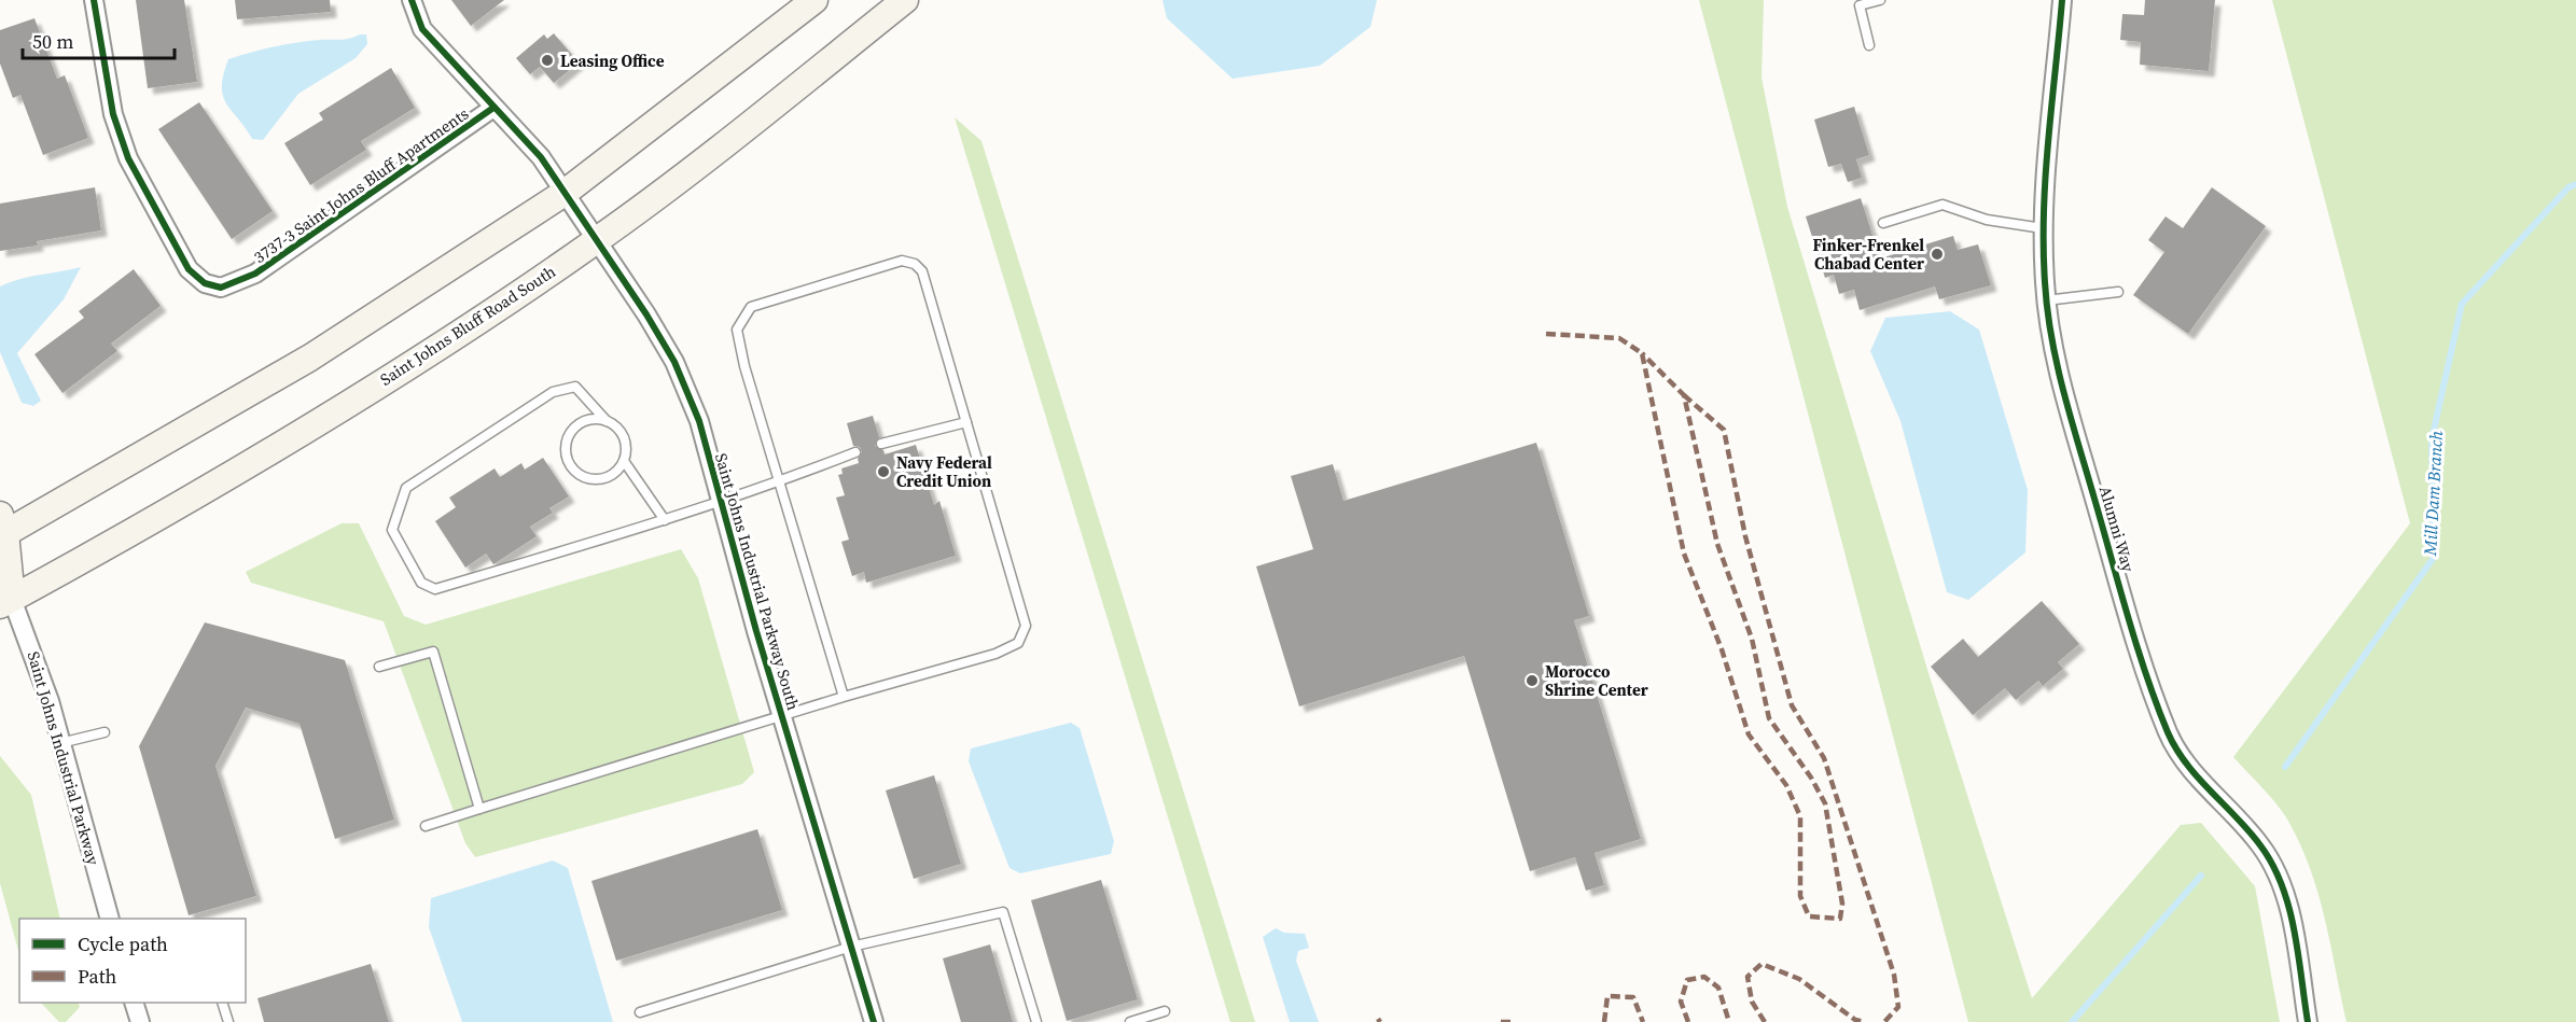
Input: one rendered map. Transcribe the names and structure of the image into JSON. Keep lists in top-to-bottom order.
{
  "streets": {
    "main road": ["Saint Johns Bluff Road South"],
    "street": [
      "3737-3 Saint Johns Bluff Apartments",
      "Alumni Way",
      "Saint Johns Industrial Parkway South",
      "Saint Johns Industrial Parkway"
    ]
  },
  "crossings": [
    ["3737-3 Saint Johns Bluff Apartments", "Saint Johns Industrial Parkway South"],
    ["Saint Johns Bluff Road South", "Saint Johns Industrial Parkway South"],
    ["Saint Johns Bluff Road South", "Saint Johns Industrial Parkway"]
  ],
  "water": ["Mill Dam Branch"],
  "places": [
    "Leasing Office",
    "Finker-Frenkel Chabad Center",
    "Navy Federal Credit Union",
    "Morocco Shrine Center"
  ],
  "legend": ["Cycle path", "Path"],
  "scale_bar": "50 m"
}
